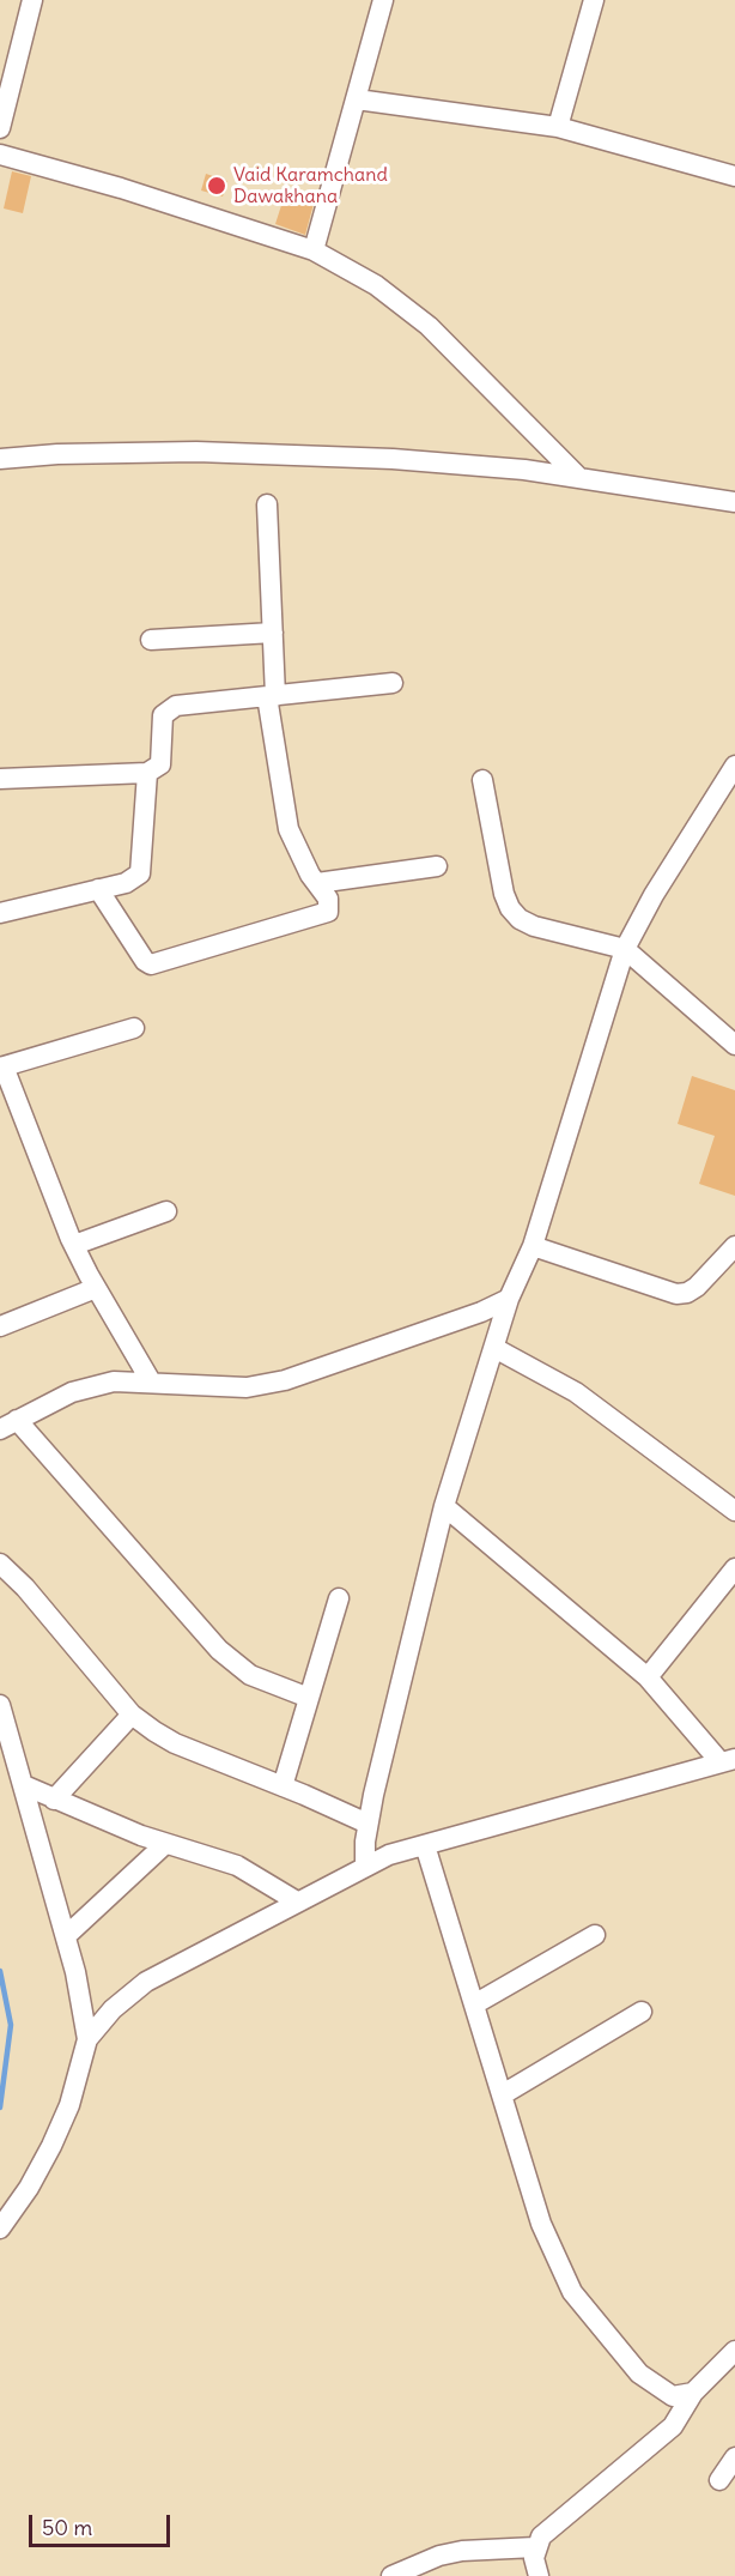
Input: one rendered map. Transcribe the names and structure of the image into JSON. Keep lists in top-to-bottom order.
{
  "places": ["Vaid Karamchand Dawakhana"],
  "scale_bar": "50 m"
}
